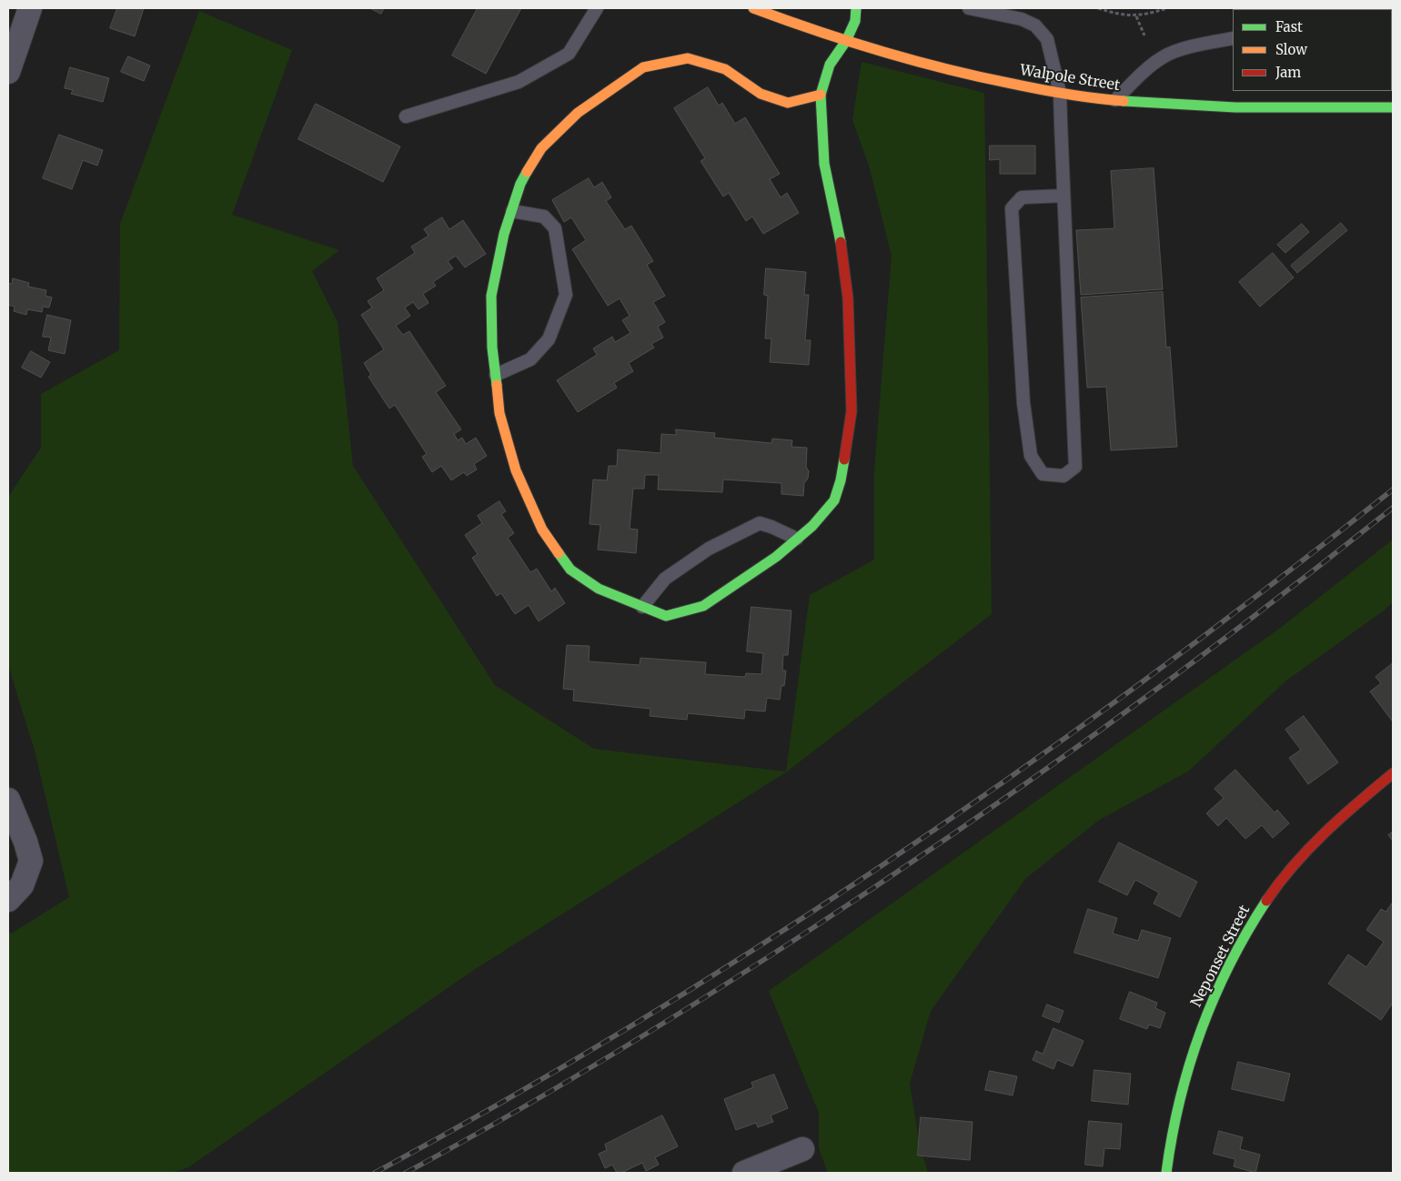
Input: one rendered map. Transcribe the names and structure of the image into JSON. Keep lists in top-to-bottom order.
{
  "streets": {
    "street": ["Walpole Street", "Neponset Street"]
  },
  "legend": ["Fast", "Slow", "Jam"]
}
